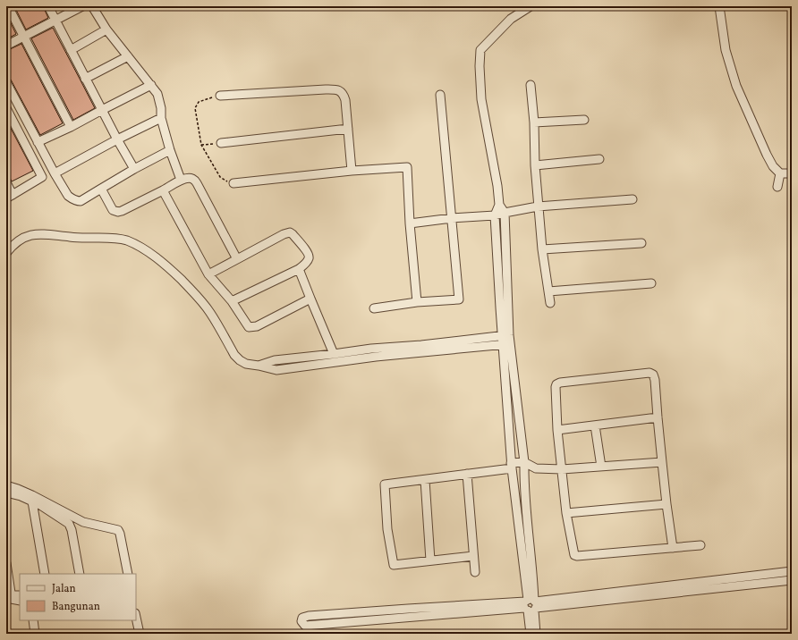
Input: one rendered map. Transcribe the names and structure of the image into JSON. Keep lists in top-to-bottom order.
{
  "legend": ["Jalan", "Bangunan"]
}
